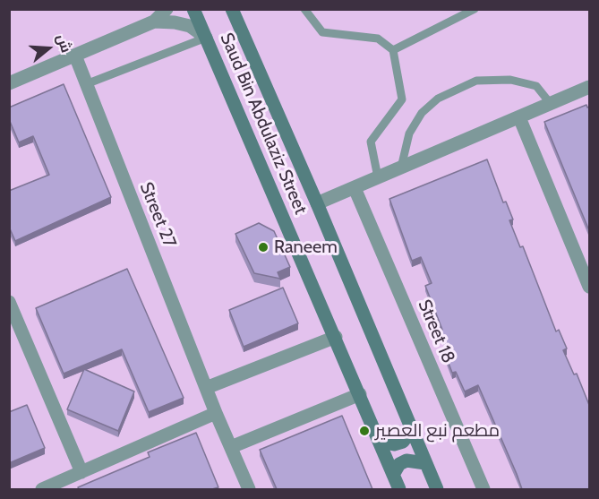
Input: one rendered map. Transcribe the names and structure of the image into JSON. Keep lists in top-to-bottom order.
{
  "streets": {
    "main road": ["Saud Bin Abdulaziz Street"],
    "street": ["Street 27", "Street 18"]
  },
  "places": ["Raneem", "مطعم نبع العصير"],
  "north": "right"
}
